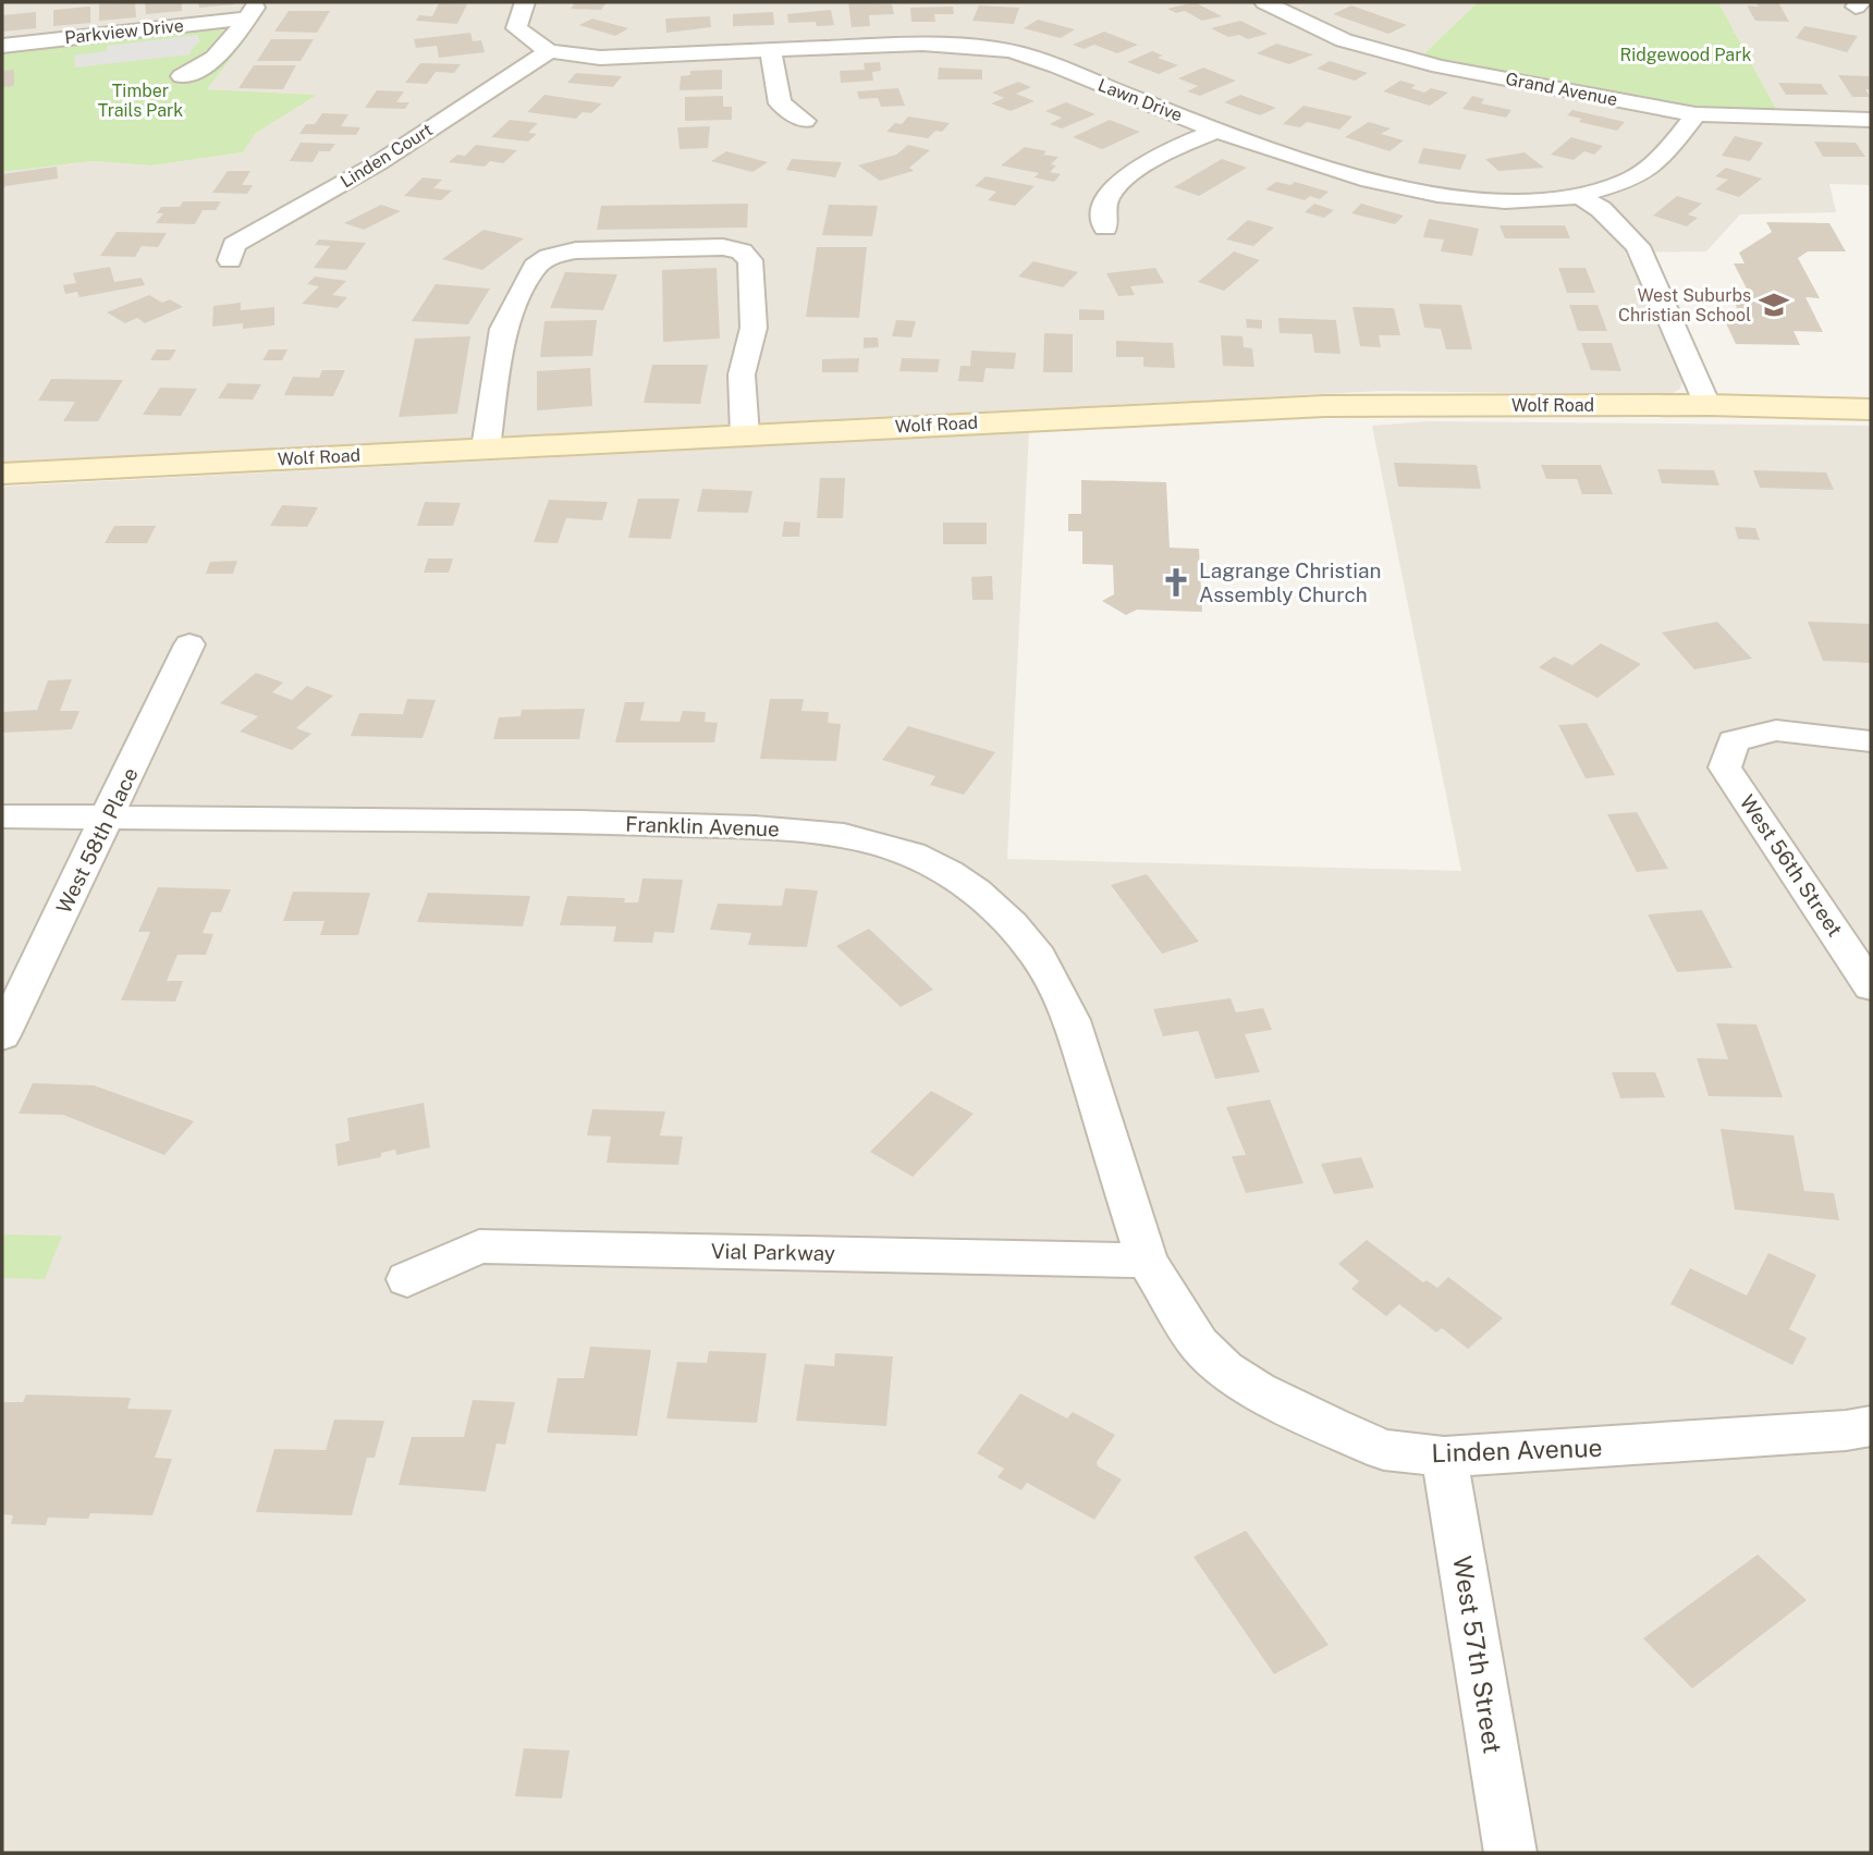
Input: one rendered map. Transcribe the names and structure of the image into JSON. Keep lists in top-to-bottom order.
{
  "streets": {
    "main road": ["Wolf Road"],
    "street": [
      "Parkview Drive",
      "Grand Avenue",
      "Lawn Drive",
      "Linden Court",
      "Franklin Avenue",
      "West 58th Place",
      "West 56th Street",
      "Vial Parkway",
      "Linden Avenue",
      "West 57th Street"
    ]
  },
  "crossings": [
    ["Grand Avenue", "Lawn Drive"],
    ["Lawn Drive", "Linden Court"],
    ["Franklin Avenue", "West 58th Place"],
    ["Franklin Avenue", "Vial Parkway"],
    ["Franklin Avenue", "Linden Avenue"],
    ["Vial Parkway", "Linden Avenue"],
    ["Linden Avenue", "West 57th Street"]
  ],
  "parks": ["Ridgewood Park", "Timber Trails Park"],
  "places": {
    "school or university": ["West Suburbs Christian School"],
    "church": ["Lagrange Christian Assembly Church"]
  }
}
